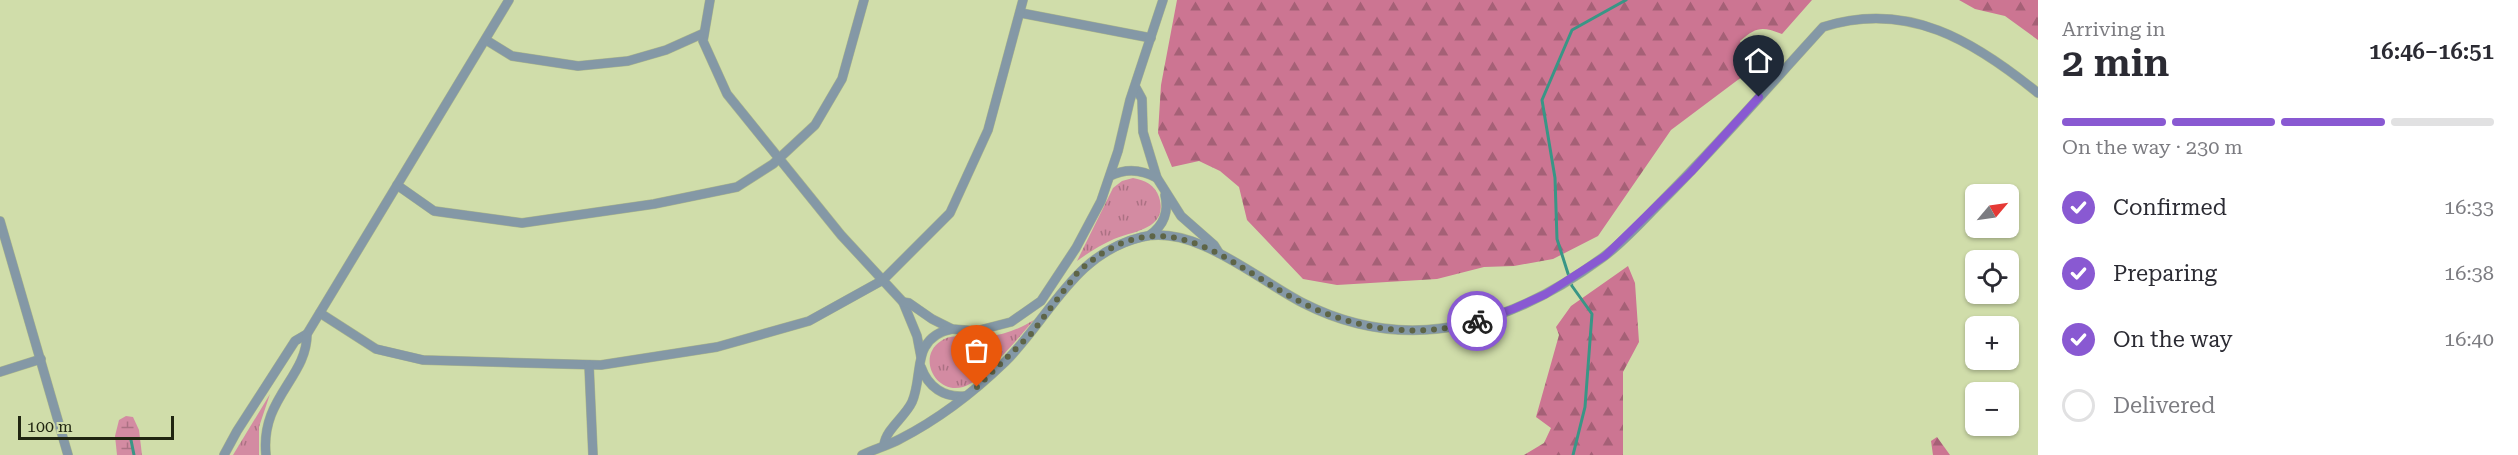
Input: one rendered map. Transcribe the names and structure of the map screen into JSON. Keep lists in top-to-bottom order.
{
  "scale_bar": "100 m",
  "north": "top right",
  "page": {
    "heading": ["2 min", "Arriving in", "16:46–16:51"],
    "bar": "On the way · 230 m",
    "list": [
      ["Confirmed", "16:33"],
      ["Preparing", "16:38"],
      ["On the way", "16:40"],
      "Delivered"
    ],
    "map_buttons": ["+", "−"],
    "scale": "100 m"
  }
}
